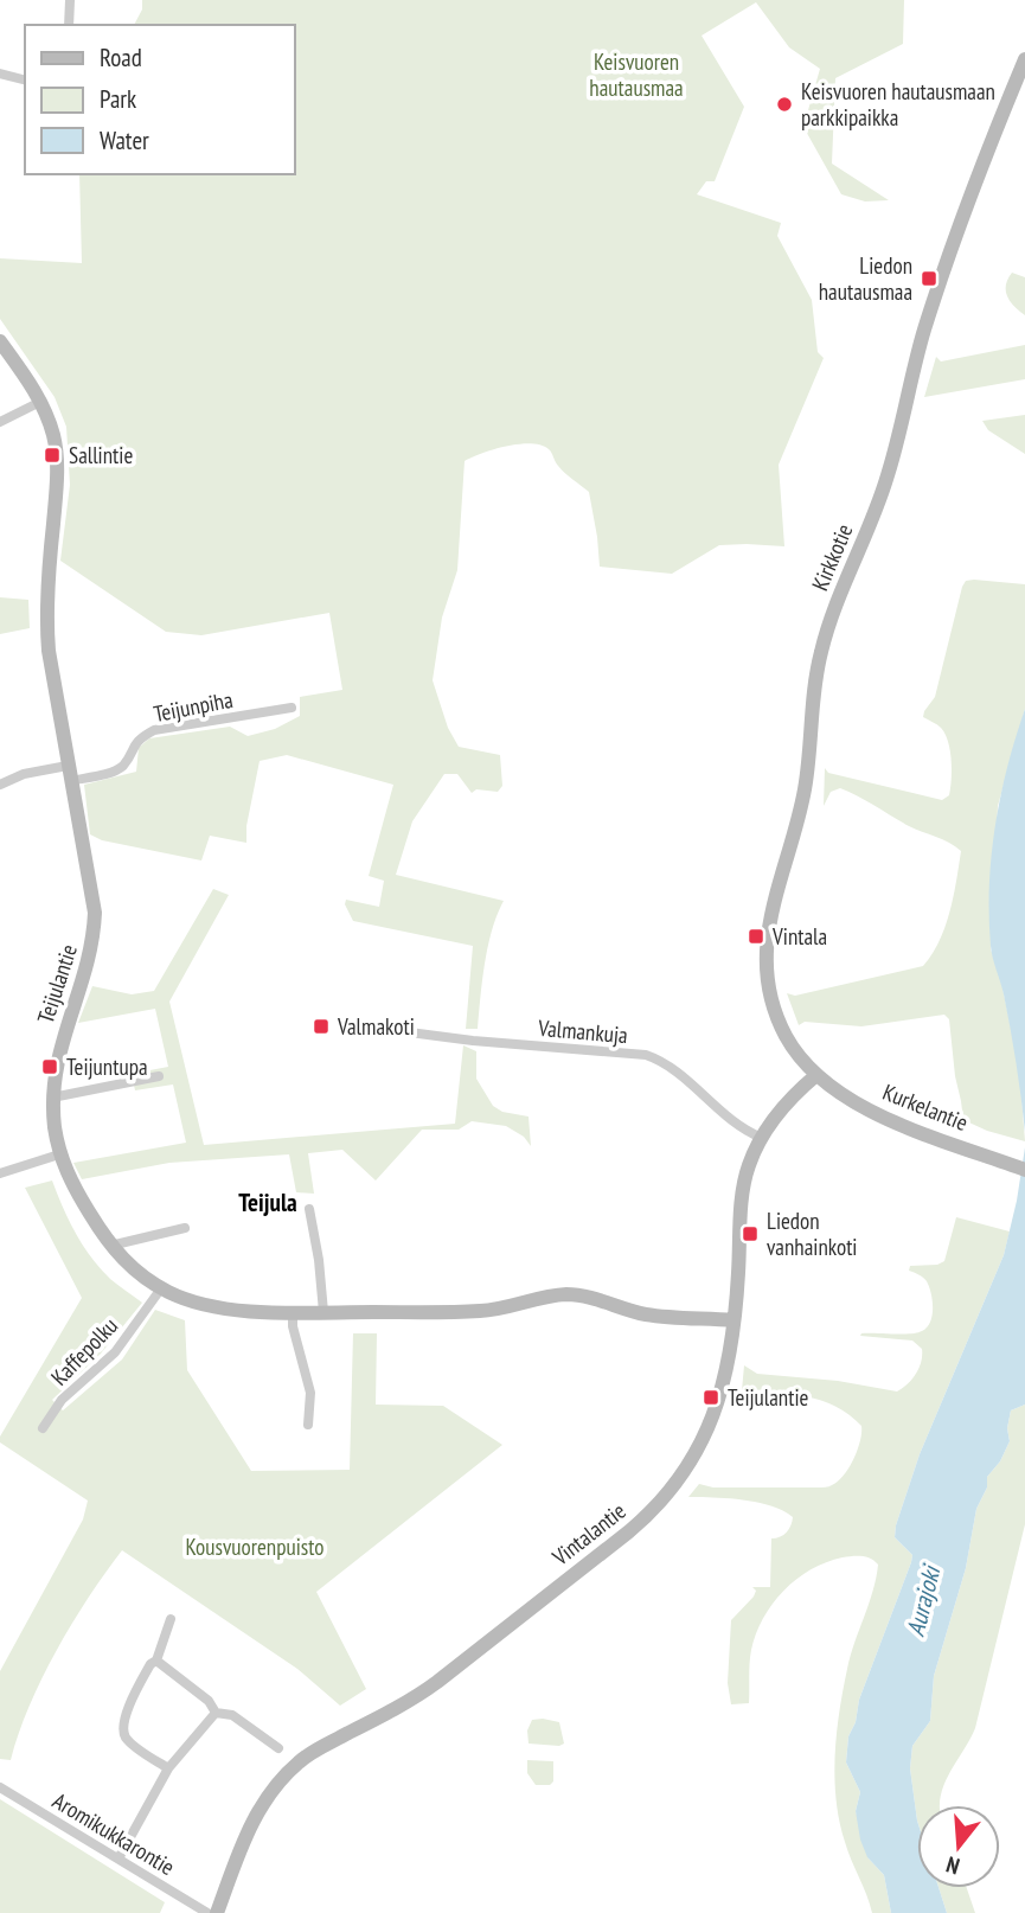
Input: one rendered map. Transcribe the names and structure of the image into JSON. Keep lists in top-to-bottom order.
{
  "streets": {
    "street": [
      "Kirkkotie",
      "Teijunpiha",
      "Teijulantie",
      "Valmankuja",
      "Kurkelantie",
      "Kaffepolku",
      "Vintalantie",
      "Aromikukkarontie"
    ]
  },
  "crossings": [
    ["Kirkkotie", "Kurkelantie"],
    ["Kirkkotie", "Vintalantie"],
    ["Teijunpiha", "Teijulantie"],
    ["Teijulantie", "Kaffepolku"],
    ["Teijulantie", "Vintalantie"],
    ["Valmankuja", "Vintalantie"],
    ["Kurkelantie", "Vintalantie"]
  ],
  "districts": ["Teijula"],
  "water": ["Aurajoki"],
  "parks": ["Keisvuoren hautausmaa", "Kousvuorenpuisto"],
  "places": {
    "other": ["Keisvuoren hautausmaan parkkipaikka"],
    "transit": [
      "Liedon hautausmaa",
      "Sallintie",
      "Vintala",
      "Valmakoti",
      "Teijuntupa",
      "Liedon vanhainkoti",
      "Teijulantie"
    ]
  },
  "legend": ["Road", "Park", "Water"],
  "north": "bottom"
}
